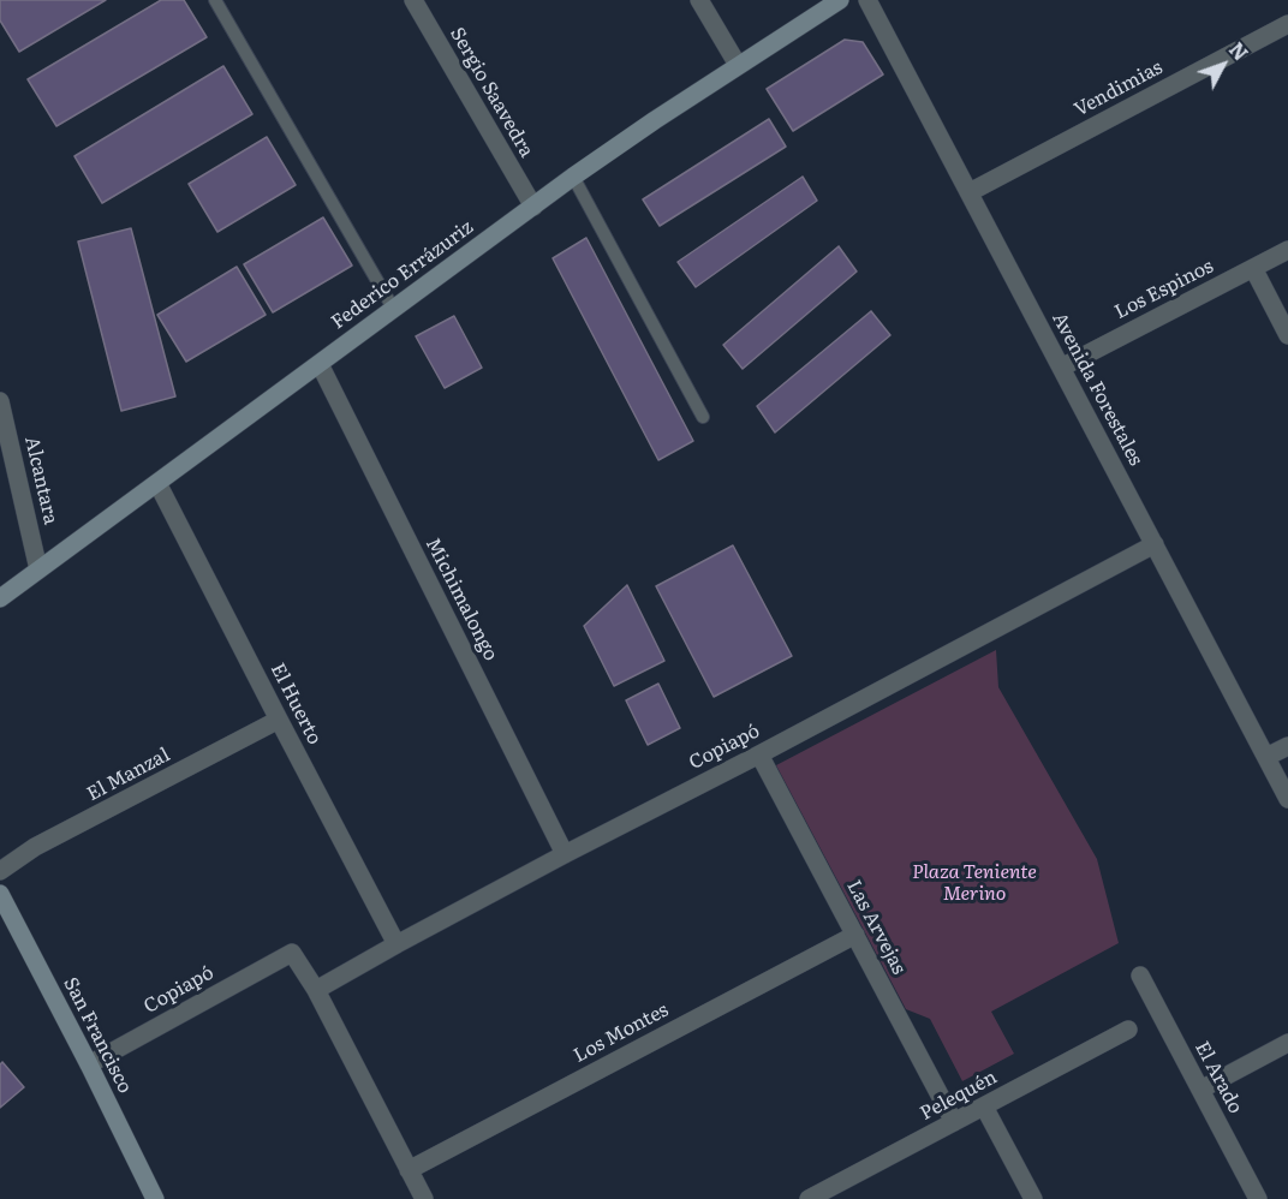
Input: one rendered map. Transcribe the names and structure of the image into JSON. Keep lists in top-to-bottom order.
{
  "streets": {
    "street": [
      "Vendimias",
      "Sergio Saavedra",
      "Federico Errázuriz",
      "Los Espinos",
      "Avenida Forestales",
      "Alcantara",
      "Michimalongo",
      "El Huerto",
      "Copiapó",
      "El Manzal",
      "Las Arvejas",
      "Los Montes",
      "San Francisco",
      "El Arado",
      "Pelequén"
    ]
  },
  "crossings": [
    ["Vendimias", "Avenida Forestales"],
    ["Sergio Saavedra", "Federico Errázuriz"],
    ["Federico Errázuriz", "Alcantara"],
    ["Federico Errázuriz", "Michimalongo"],
    ["Federico Errázuriz", "El Huerto"],
    ["Los Espinos", "Avenida Forestales"],
    ["Avenida Forestales", "Copiapó"],
    ["Michimalongo", "Copiapó"],
    ["El Huerto", "Copiapó"],
    ["El Huerto", "El Manzal"],
    ["Copiapó", "Las Arvejas"],
    ["Copiapó", "San Francisco"],
    ["Las Arvejas", "Los Montes"],
    ["Las Arvejas", "Pelequén"]
  ],
  "parks": ["Plaza Teniente Merino"],
  "north": "top right"
}
